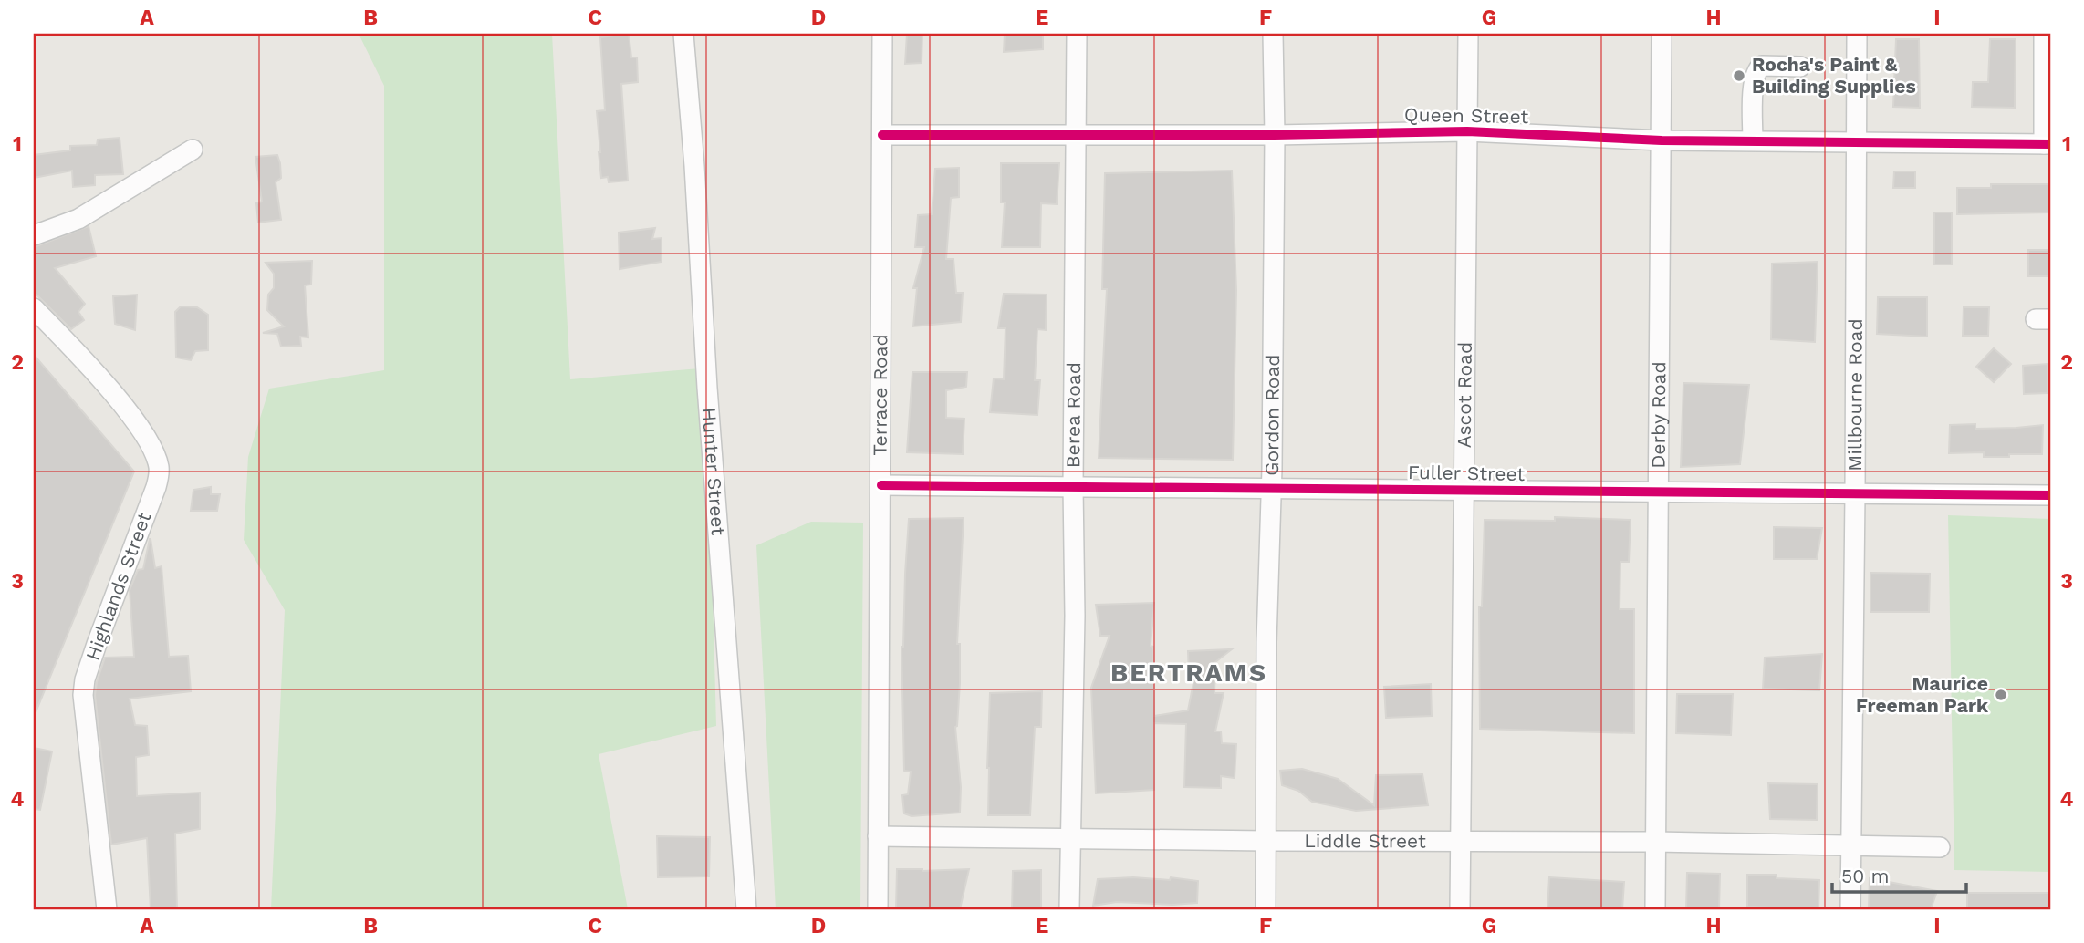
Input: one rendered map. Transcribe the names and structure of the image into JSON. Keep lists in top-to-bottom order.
{
  "streets": {
    "street": [
      "Queen Street",
      "Terrace Road",
      "Ascot Road",
      "Millbourne Road",
      "Berea Road",
      "Gordon Road",
      "Derby Road",
      "Hunter Street",
      "Fuller Street",
      "Highlands Street",
      "Liddle Street"
    ]
  },
  "crossings": [
    ["Queen Street", "Terrace Road"],
    ["Queen Street", "Ascot Road"],
    ["Queen Street", "Millbourne Road"],
    ["Queen Street", "Berea Road"],
    ["Queen Street", "Gordon Road"],
    ["Queen Street", "Derby Road"],
    ["Terrace Road", "Fuller Street"],
    ["Terrace Road", "Liddle Street"],
    ["Ascot Road", "Fuller Street"],
    ["Ascot Road", "Liddle Street"],
    ["Millbourne Road", "Fuller Street"],
    ["Millbourne Road", "Liddle Street"],
    ["Berea Road", "Fuller Street"],
    ["Berea Road", "Liddle Street"],
    ["Gordon Road", "Fuller Street"],
    ["Gordon Road", "Liddle Street"],
    ["Derby Road", "Fuller Street"],
    ["Derby Road", "Liddle Street"]
  ],
  "districts": ["BERTRAMS"],
  "places": ["Rocha's Paint & Building Supplies", "Maurice Freeman Park"],
  "scale_bar": "50 m",
  "grid": {
    "columns": [
      "A",
      "B",
      "C",
      "D",
      "E",
      "F",
      "G",
      "H",
      "I"
    ],
    "rows": [
      "1",
      "2",
      "3",
      "4"
    ]
  }
}
